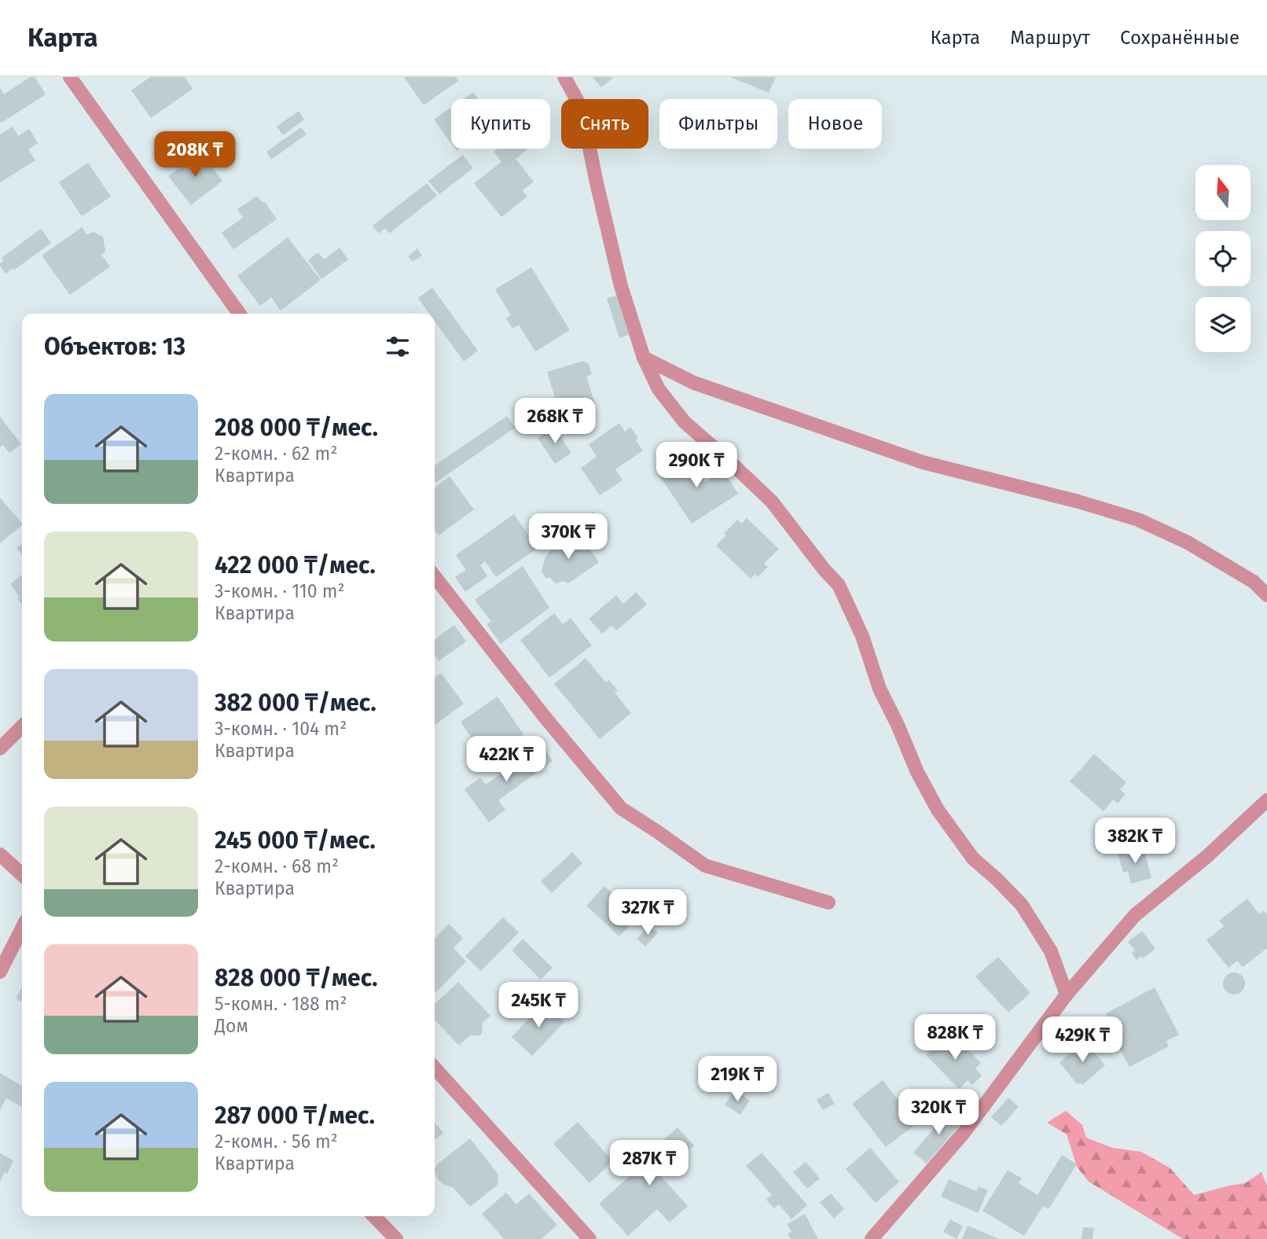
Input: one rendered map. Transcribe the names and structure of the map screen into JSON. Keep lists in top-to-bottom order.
{
  "north": "top",
  "page": {
    "header": "Карта",
    "nav": ["Карта", "Маршрут", "Сохранённые"],
    "chip": [
      "Купить",
      "Снять",
      "Фильтры",
      "Новое"
    ],
    "price": [
      "208K ₸",
      "268K ₸",
      "290K ₸",
      "370K ₸",
      "422K ₸",
      "382K ₸",
      "327K ₸",
      "245K ₸",
      "828K ₸",
      "429K ₸",
      "219K ₸",
      "320K ₸",
      "287K ₸"
    ],
    "heading": "Объектов: 13",
    "list": [
      {
        "name": "208 000 ₸/мес.",
        "note": "2-комн. · 62 m² · Квартира"
      },
      {
        "name": "422 000 ₸/мес.",
        "note": "3-комн. · 110 m² · Квартира"
      },
      {
        "name": "382 000 ₸/мес.",
        "note": "3-комн. · 104 m² · Квартира"
      },
      {
        "name": "245 000 ₸/мес.",
        "note": "2-комн. · 68 m² · Квартира"
      },
      {
        "name": "828 000 ₸/мес.",
        "note": "5-комн. · 188 m² · Дом"
      },
      {
        "name": "287 000 ₸/мес.",
        "note": "2-комн. · 56 m² · Квартира"
      }
    ]
  }
}
